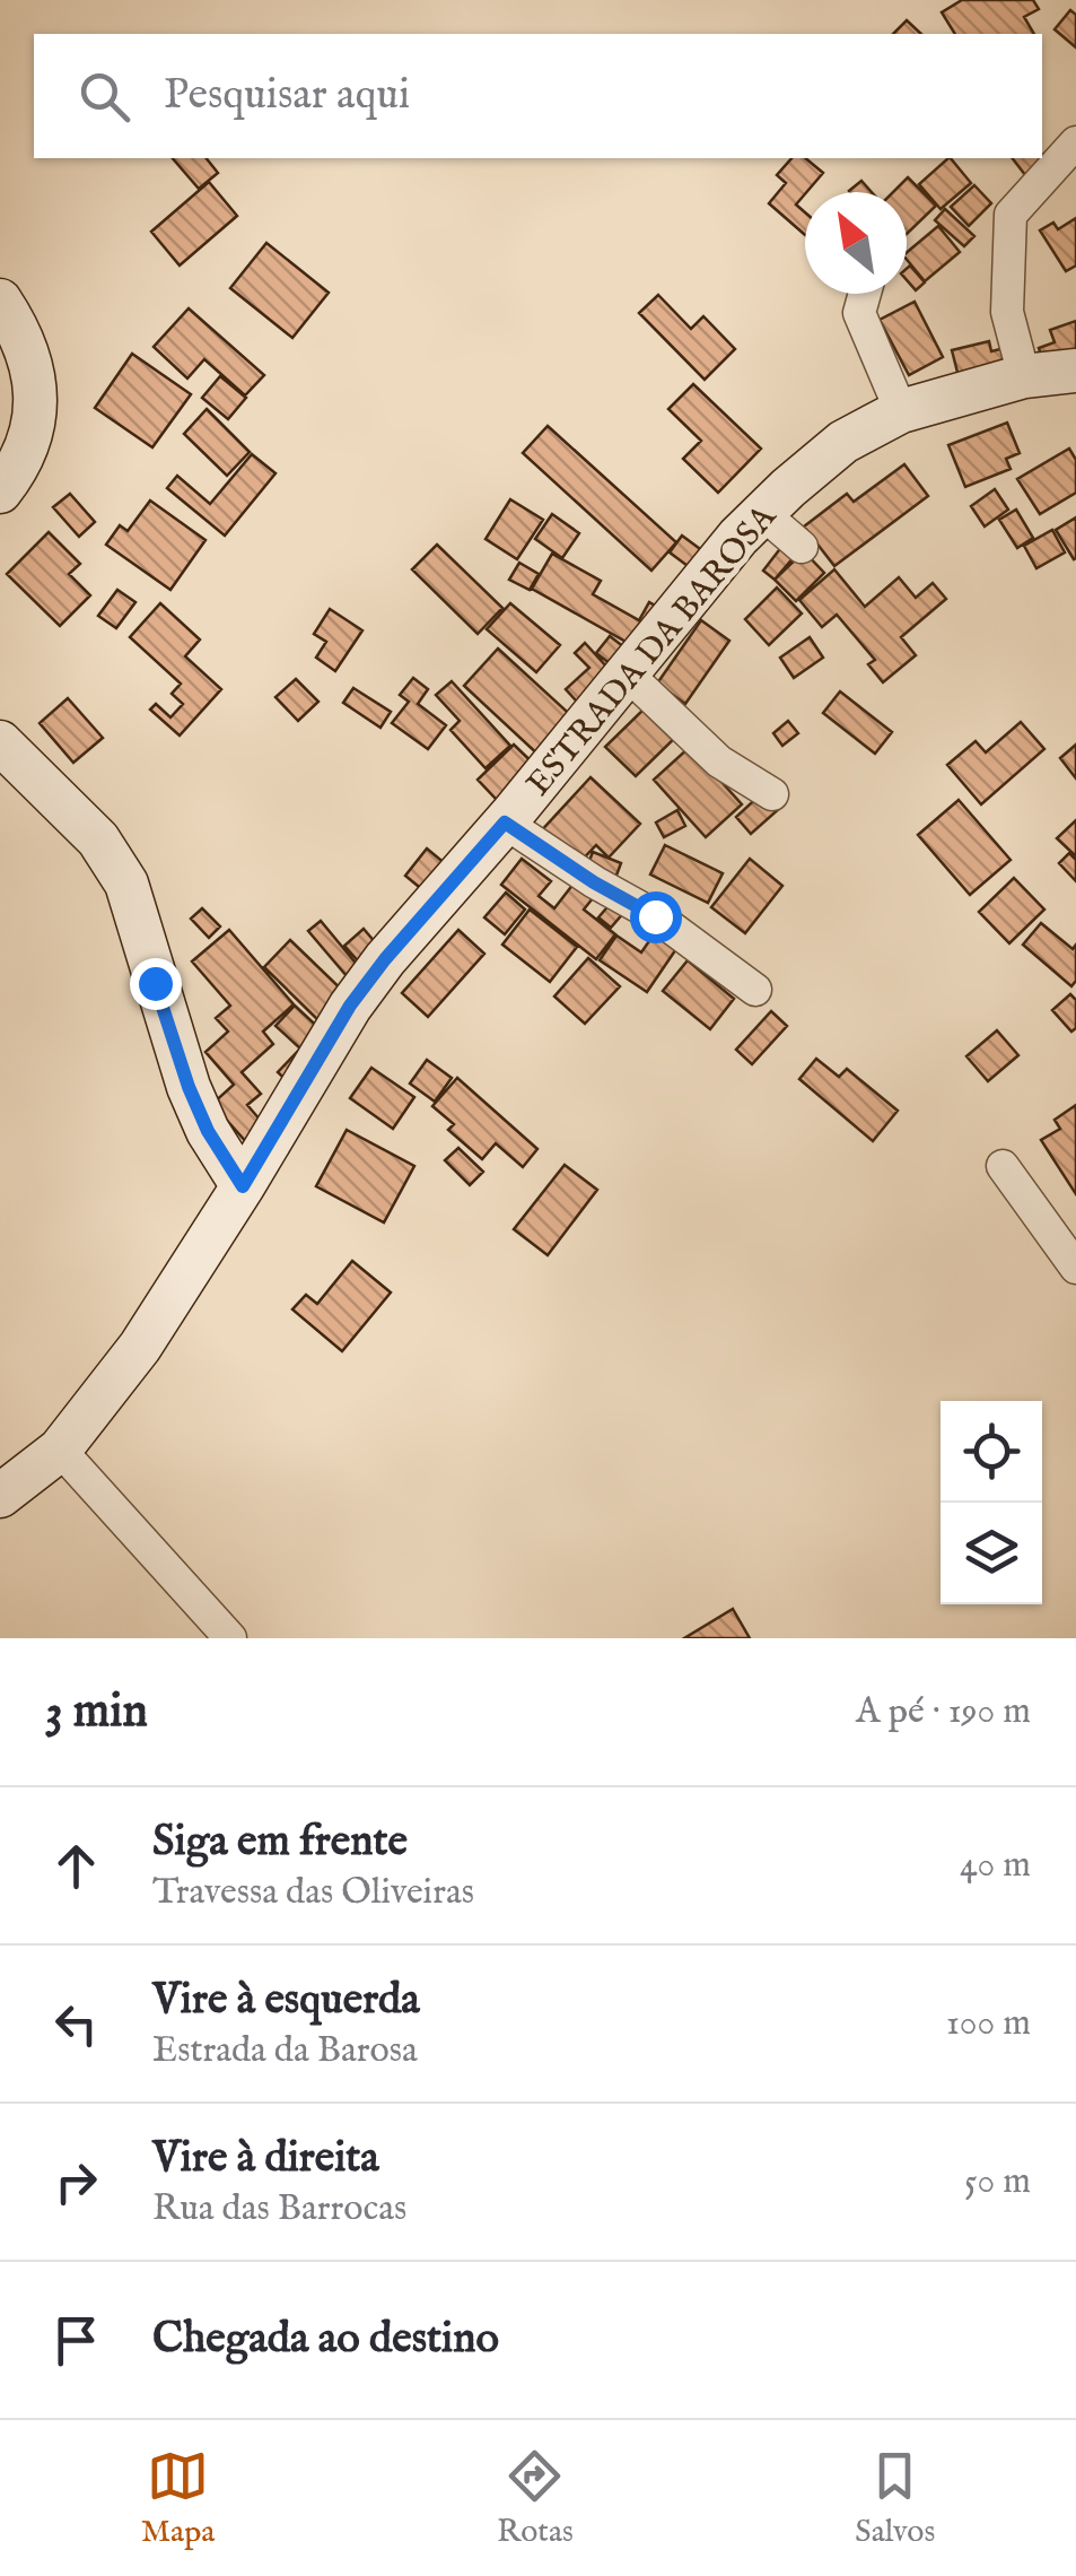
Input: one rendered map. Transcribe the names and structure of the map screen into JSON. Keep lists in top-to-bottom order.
{
  "streets": {
    "street": ["ESTRADA DA BAROSA"]
  },
  "north": "top left",
  "page": {
    "search": "Pesquisar aqui",
    "heading": ["3 min", "A pé · 190 m"],
    "list": [
      ["Siga em frente", "Travessa das Oliveiras", "40 m"],
      ["Vire à esquerda", "Estrada da Barosa", "100 m"],
      ["Vire à direita", "Rua das Barrocas", "50 m"],
      "Chegada ao destino"
    ],
    "nav": ["Mapa", "Rotas", "Salvos"]
  }
}
